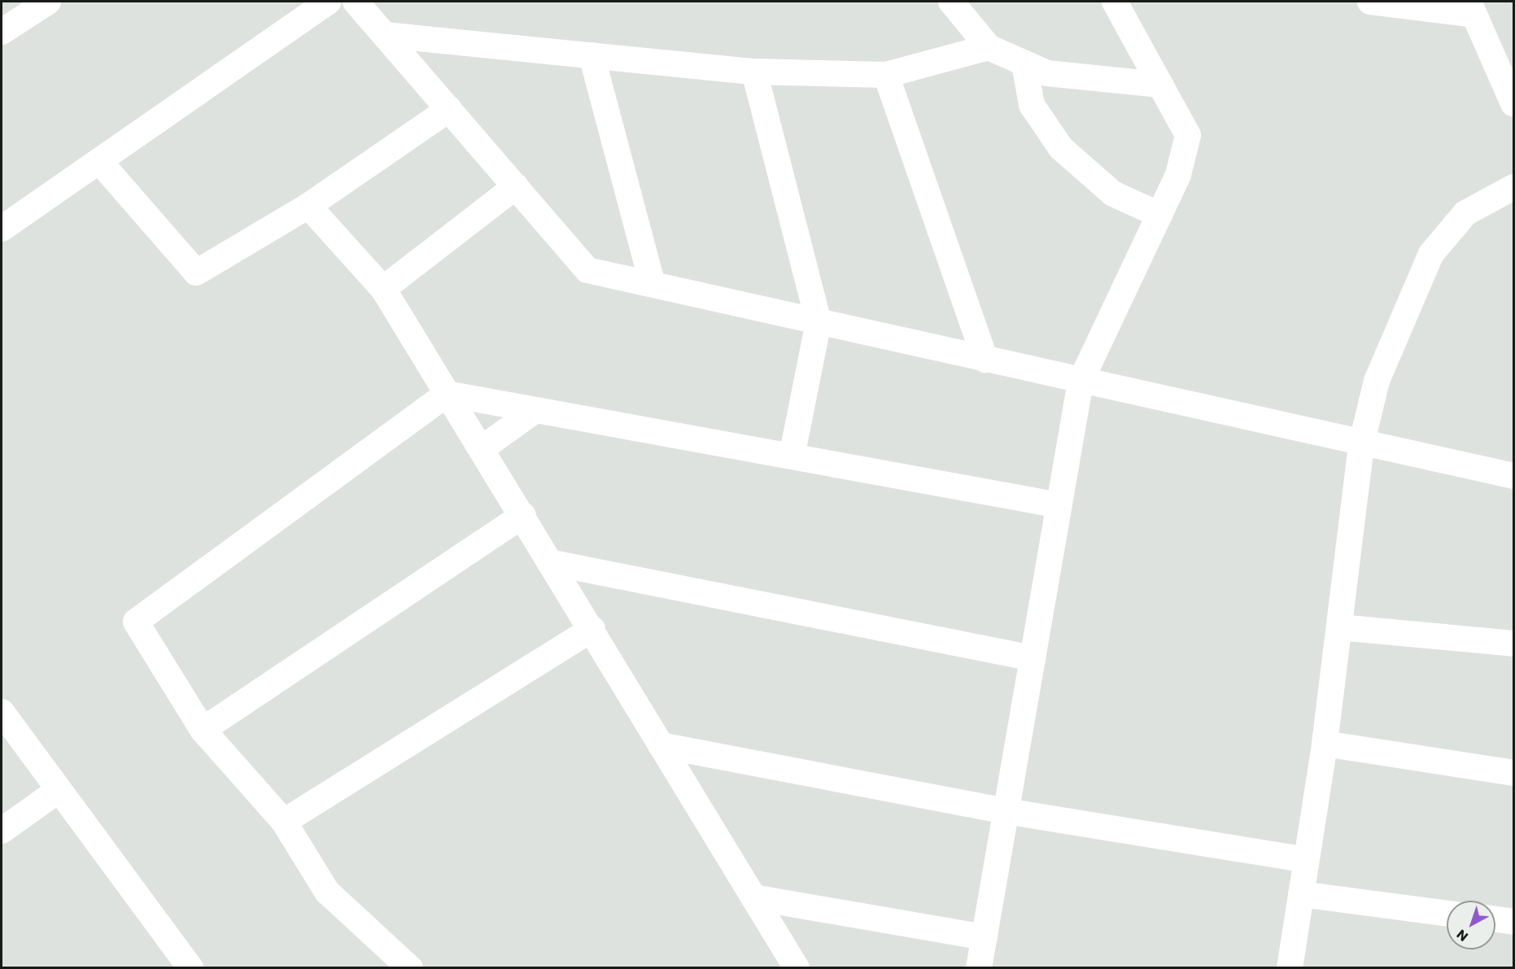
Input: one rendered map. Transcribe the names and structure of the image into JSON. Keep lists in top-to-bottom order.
{
  "north": "bottom left"
}
